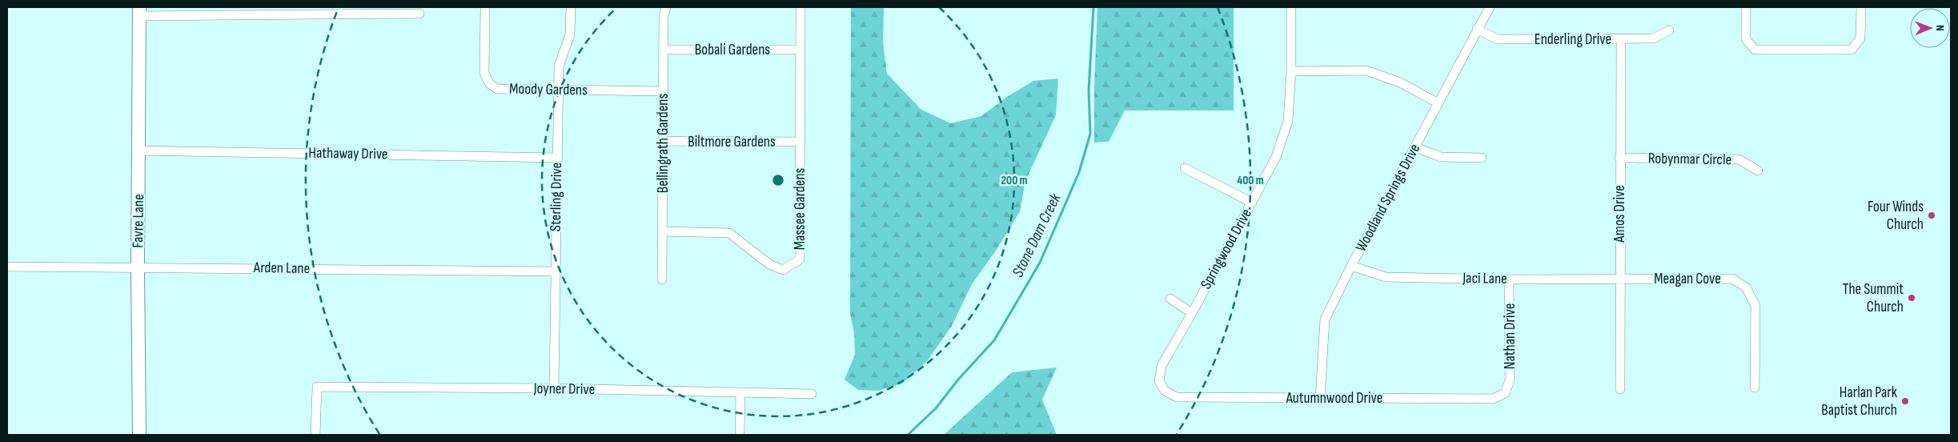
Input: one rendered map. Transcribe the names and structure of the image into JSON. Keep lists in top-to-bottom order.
{
  "streets": {
    "street": [
      "Enderling Drive",
      "Bobali Gardens",
      "Moody Gardens",
      "Biltmore Gardens",
      "Bellingrath Gardens",
      "Hathaway Drive",
      "Robynmar Circle",
      "Sterling Drive",
      "Woodland Springs Drive",
      "Massee Gardens",
      "Amos Drive",
      "Favre Lane",
      "Springwood Drive",
      "Arden Lane",
      "Jaci Lane",
      "Meagan Cove",
      "Nathan Drive",
      "Joyner Drive",
      "Autumnwood Drive"
    ]
  },
  "crossings": [
    ["Enderling Drive", "Woodland Springs Drive"],
    ["Enderling Drive", "Amos Drive"],
    ["Bobali Gardens", "Bellingrath Gardens"],
    ["Bobali Gardens", "Massee Gardens"],
    ["Moody Gardens", "Bellingrath Gardens"],
    ["Moody Gardens", "Sterling Drive"],
    ["Biltmore Gardens", "Bellingrath Gardens"],
    ["Biltmore Gardens", "Massee Gardens"],
    ["Bellingrath Gardens", "Massee Gardens"],
    ["Hathaway Drive", "Sterling Drive"],
    ["Hathaway Drive", "Favre Lane"],
    ["Robynmar Circle", "Amos Drive"],
    ["Sterling Drive", "Arden Lane"],
    ["Sterling Drive", "Joyner Drive"],
    ["Woodland Springs Drive", "Jaci Lane"],
    ["Woodland Springs Drive", "Autumnwood Drive"],
    ["Amos Drive", "Jaci Lane"],
    ["Amos Drive", "Meagan Cove"],
    ["Favre Lane", "Arden Lane"],
    ["Springwood Drive", "Autumnwood Drive"],
    ["Jaci Lane", "Meagan Cove"],
    ["Jaci Lane", "Nathan Drive"],
    ["Nathan Drive", "Autumnwood Drive"]
  ],
  "water": ["Stone Dam Creek"],
  "places": ["Four Winds Church", "The Summit Church", "Harlan Park Baptist Church"],
  "north": "right",
  "rings": ["200 m", "400 m"]
}
